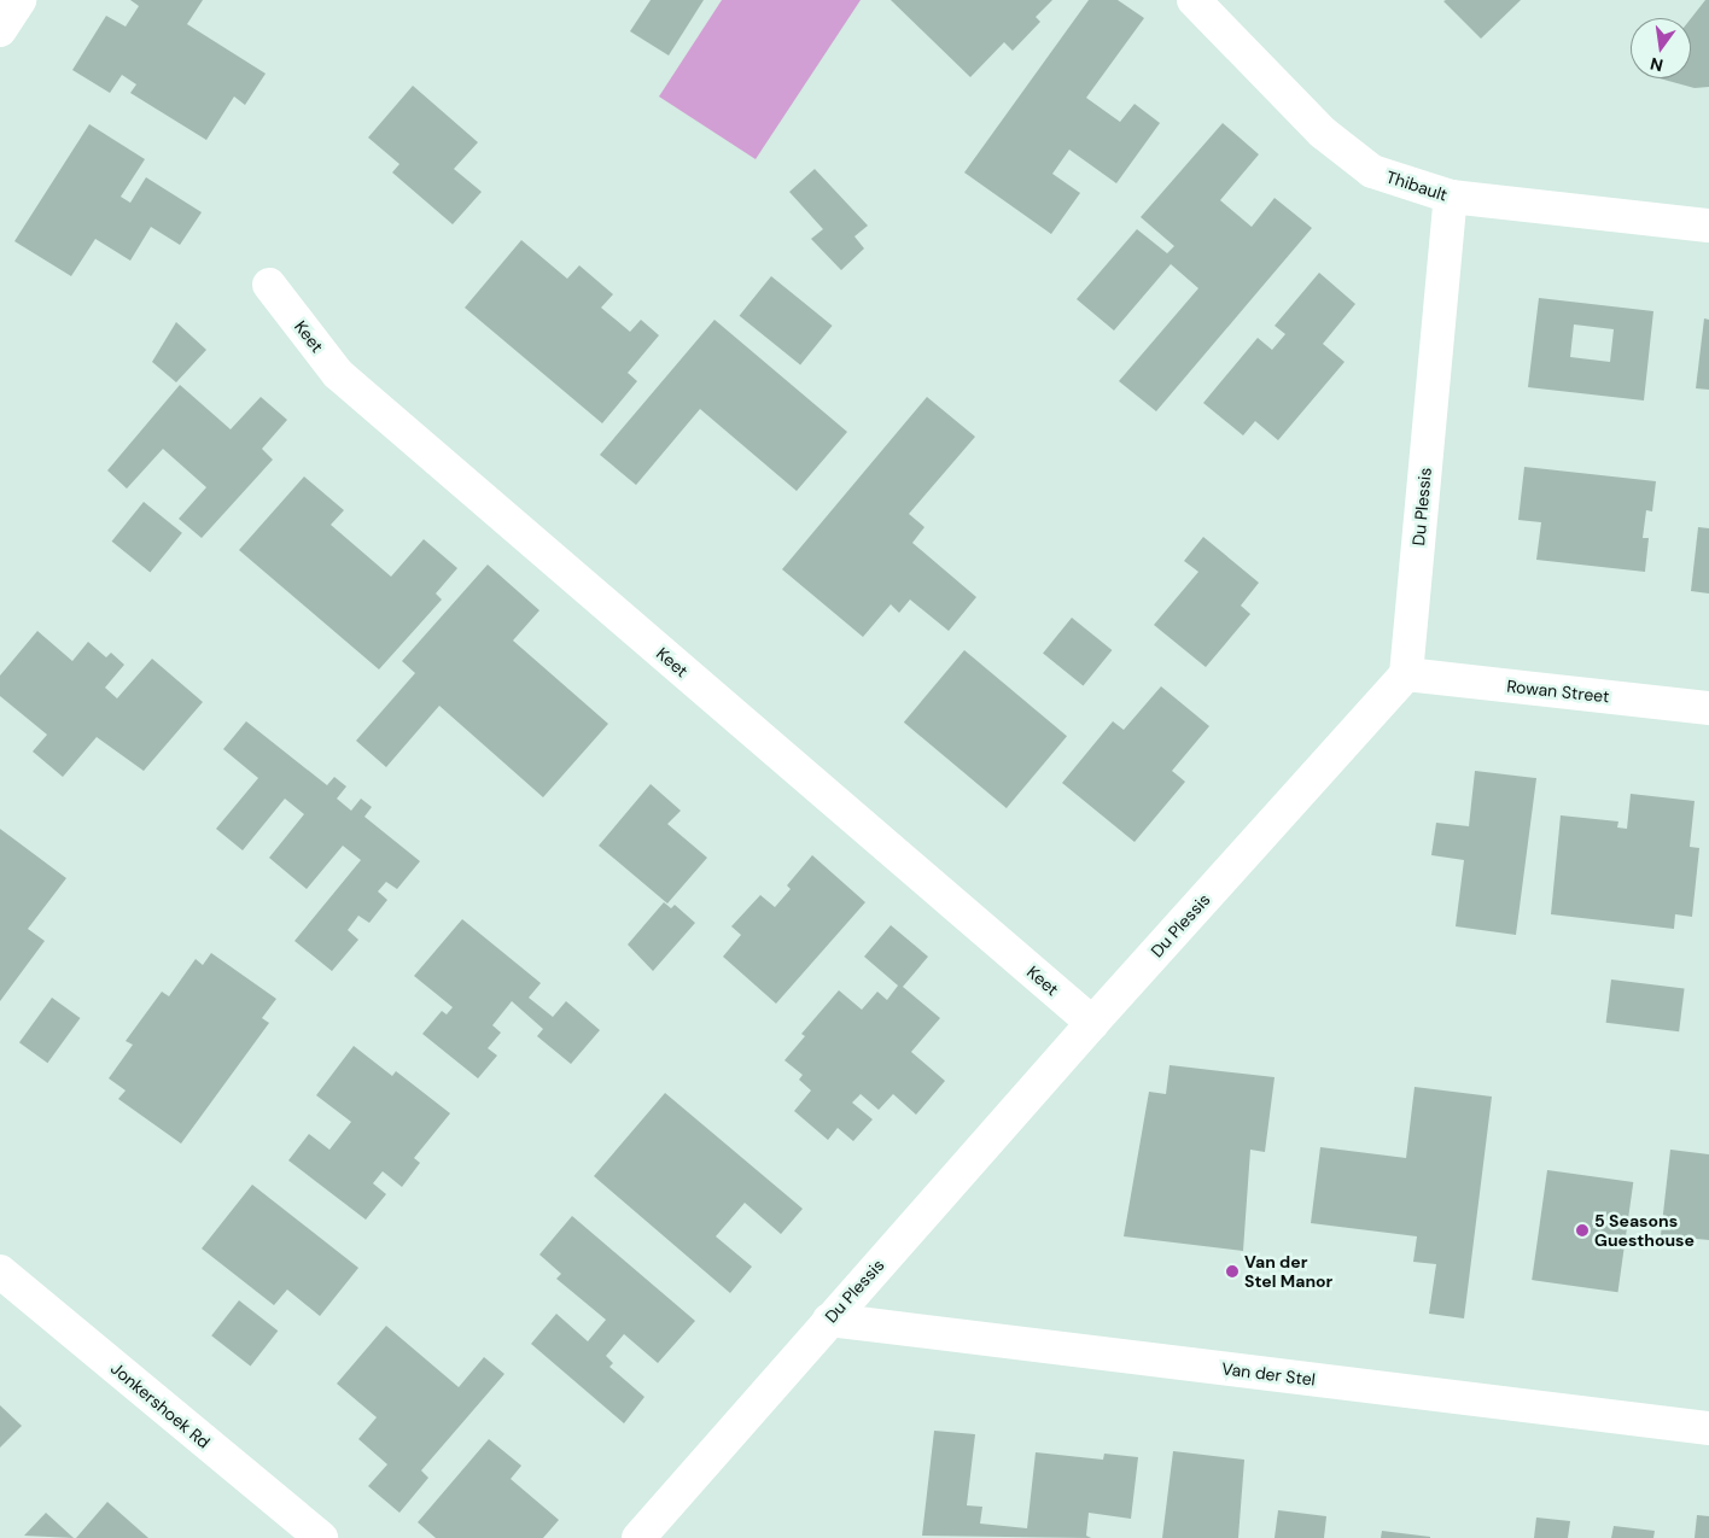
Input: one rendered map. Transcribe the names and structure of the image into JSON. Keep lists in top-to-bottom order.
{
  "streets": {
    "street": [
      "Thibault",
      "Keet",
      "Du Plessis",
      "Rowan Street",
      "Van der Stel",
      "Jonkershoek Rd"
    ]
  },
  "crossings": [
    ["Thibault", "Du Plessis"],
    ["Keet", "Du Plessis"],
    ["Du Plessis", "Rowan Street"],
    ["Du Plessis", "Van der Stel"]
  ],
  "places": ["5 Seasons Guesthouse", "Van der Stel Manor"],
  "north": "bottom"
}
